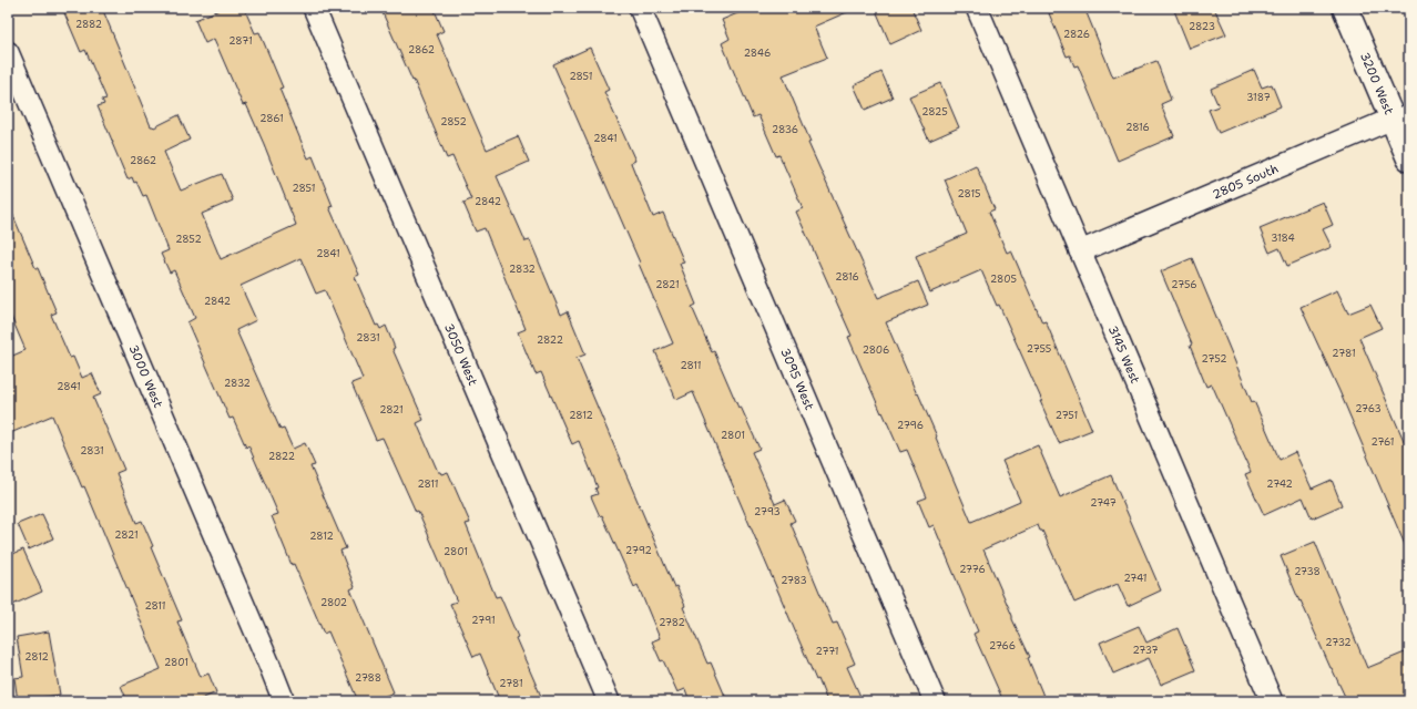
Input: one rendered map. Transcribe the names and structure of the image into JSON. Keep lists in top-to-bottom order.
{
  "streets": {
    "main road": ["3200 West"],
    "street": [
      "2805 South",
      "3050 West",
      "3145 West",
      "3000 West",
      "3095 West"
    ]
  },
  "crossings": [
    ["3200 West", "2805 South"],
    ["2805 South", "3145 West"]
  ],
  "house_numbers": [
    "2882",
    "2823",
    "2826",
    "2871",
    "2862",
    "2846",
    "2851",
    "3187",
    "2825",
    "2861",
    "2852",
    "2816",
    "2836",
    "2841",
    "2862",
    "2851",
    "2815",
    "2842",
    "3184",
    "2852",
    "2841",
    "2832",
    "2816",
    "2805",
    "2821",
    "2756",
    "2842",
    "2831",
    "2822",
    "2755",
    "2806",
    "2781",
    "2752",
    "2811",
    "2832",
    "2841",
    "2763",
    "2821",
    "2812",
    "2751",
    "2796",
    "2801",
    "2761",
    "2831",
    "2822",
    "2811",
    "2742",
    "2747",
    "2793",
    "2821",
    "2812",
    "2792",
    "2801",
    "2776",
    "2738",
    "2741",
    "2783",
    "2802",
    "2811",
    "2791",
    "2782",
    "2732",
    "2766",
    "2737",
    "2771",
    "2812",
    "2801",
    "2788",
    "2781"
  ]
}
